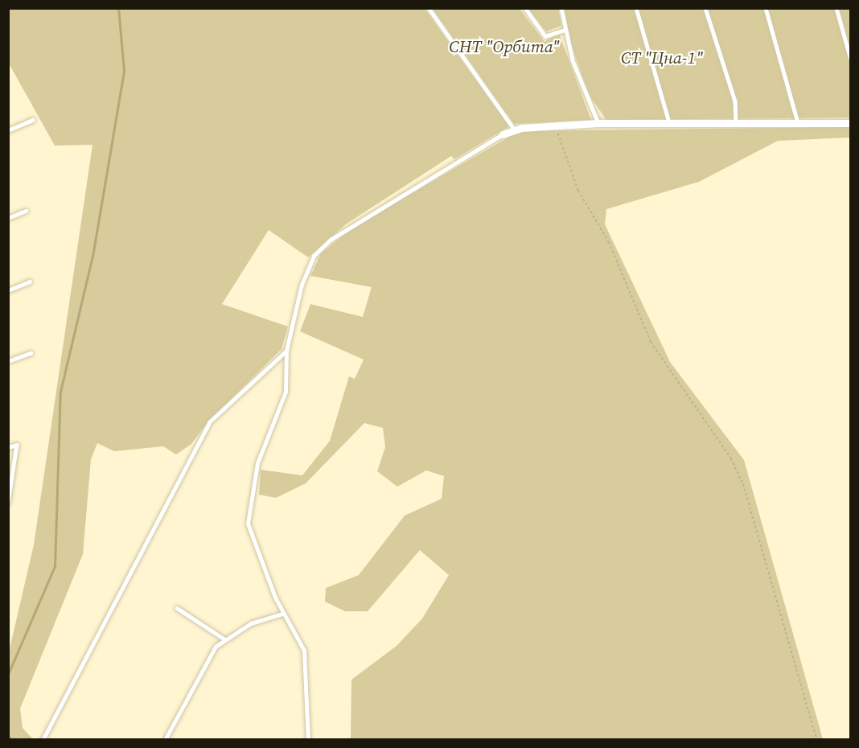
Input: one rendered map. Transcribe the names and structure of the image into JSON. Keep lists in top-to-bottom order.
{
  "parks": ["CНТ \"Орбита\"", "СТ \"Цна-1\""]
}
